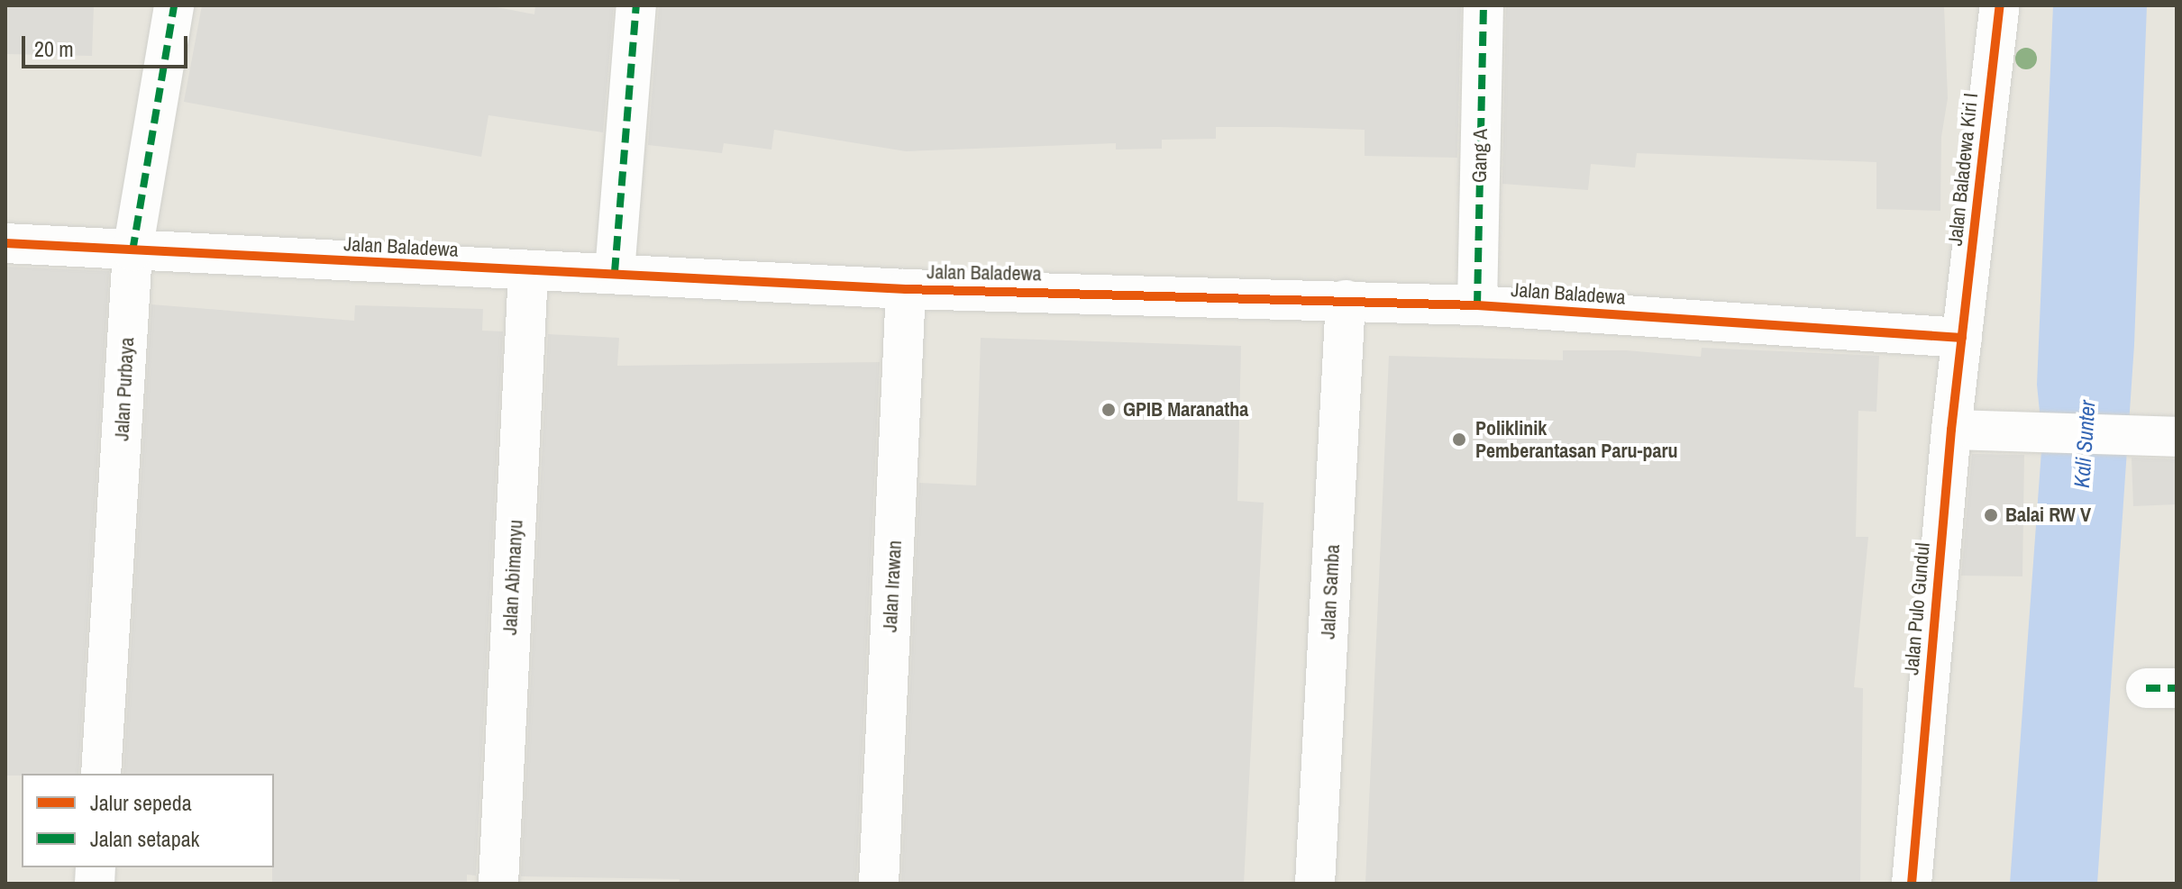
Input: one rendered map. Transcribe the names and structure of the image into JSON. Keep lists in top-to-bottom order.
{
  "streets": {
    "street": [
      "Gang A",
      "Jalan Baladewa Kiri I",
      "Jalan Baladewa",
      "Jalan Purbaya",
      "Jalan Abimanyu",
      "Jalan Irawan",
      "Jalan Samba",
      "Jalan Pulo Gundul"
    ]
  },
  "crossings": [
    ["Gang A", "Jalan Baladewa"],
    ["Jalan Baladewa Kiri I", "Jalan Baladewa"],
    ["Jalan Baladewa Kiri I", "Jalan Pulo Gundul"],
    ["Jalan Baladewa", "Jalan Purbaya"],
    ["Jalan Baladewa", "Jalan Abimanyu"],
    ["Jalan Baladewa", "Jalan Irawan"],
    ["Jalan Baladewa", "Jalan Samba"],
    ["Jalan Baladewa", "Jalan Pulo Gundul"]
  ],
  "water": ["Kali Sunter"],
  "places": ["GPIB Maranatha", "Poliklinik Pemberantasan Paru-paru", "Balai RW V"],
  "legend": ["Jalur sepeda", "Jalan setapak"],
  "scale_bar": "20 m"
}
